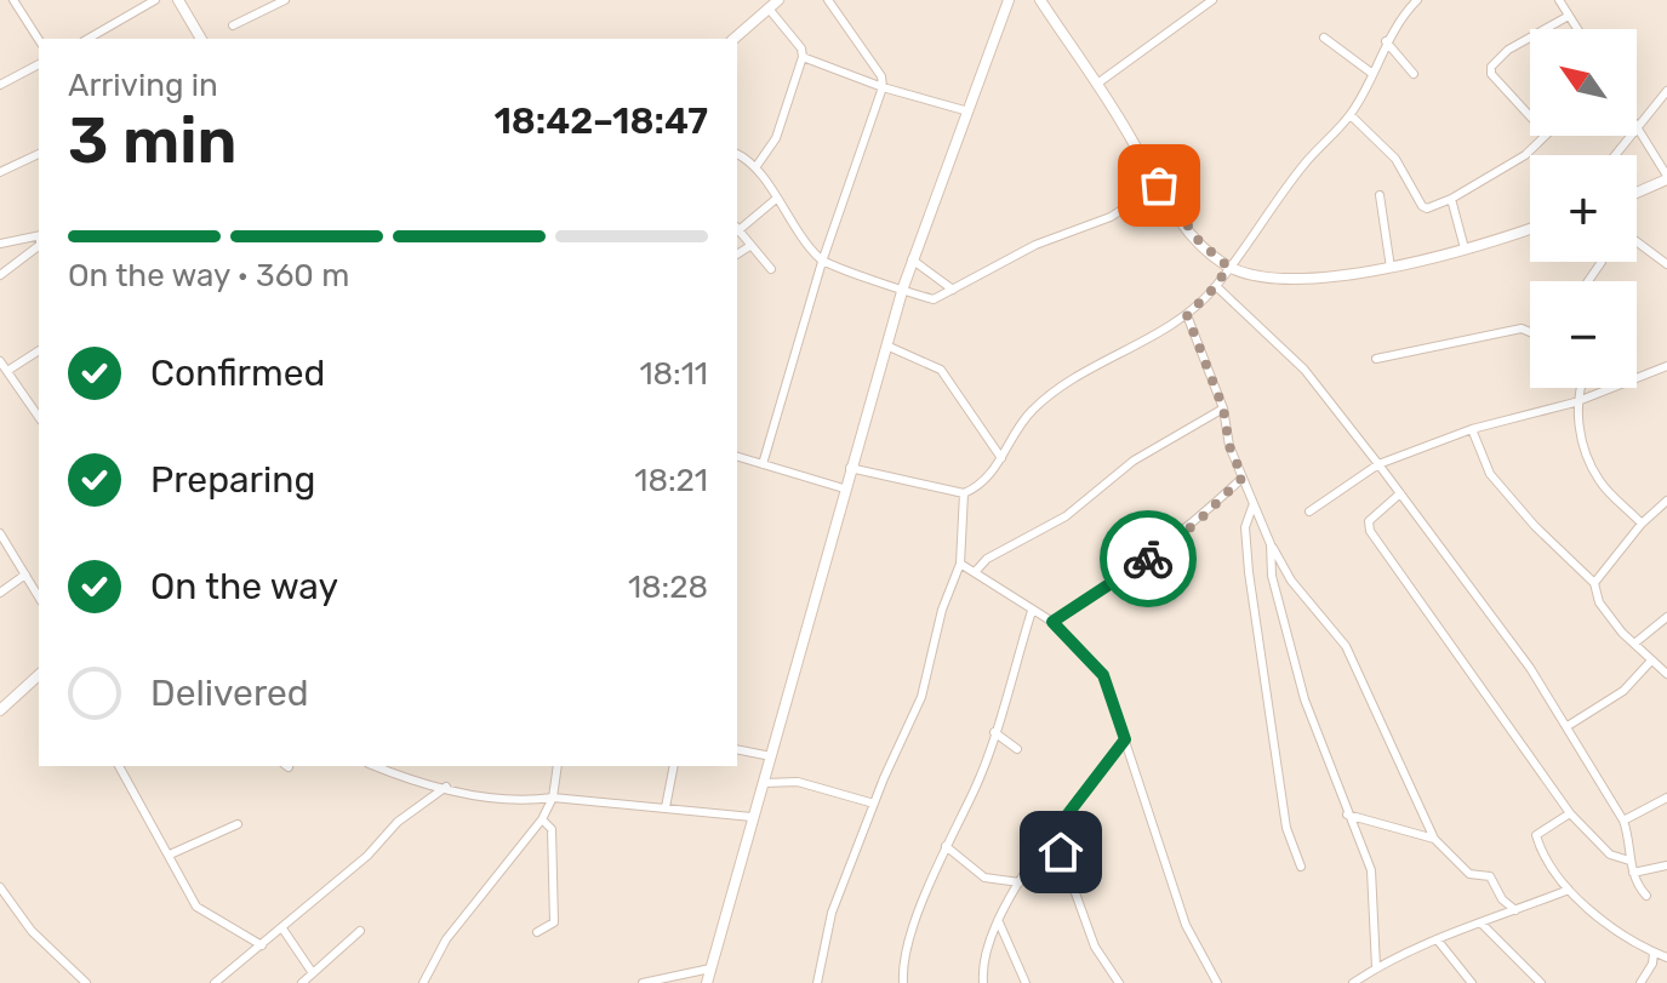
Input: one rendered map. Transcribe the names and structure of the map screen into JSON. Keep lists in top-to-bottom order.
{
  "north": "top left",
  "page": {
    "map_buttons": ["+", "−"],
    "heading": ["3 min", "Arriving in", "18:42–18:47"],
    "bar": "On the way · 360 m",
    "list": [
      ["Confirmed", "18:11"],
      ["Preparing", "18:21"],
      ["On the way", "18:28"],
      "Delivered"
    ]
  }
}
